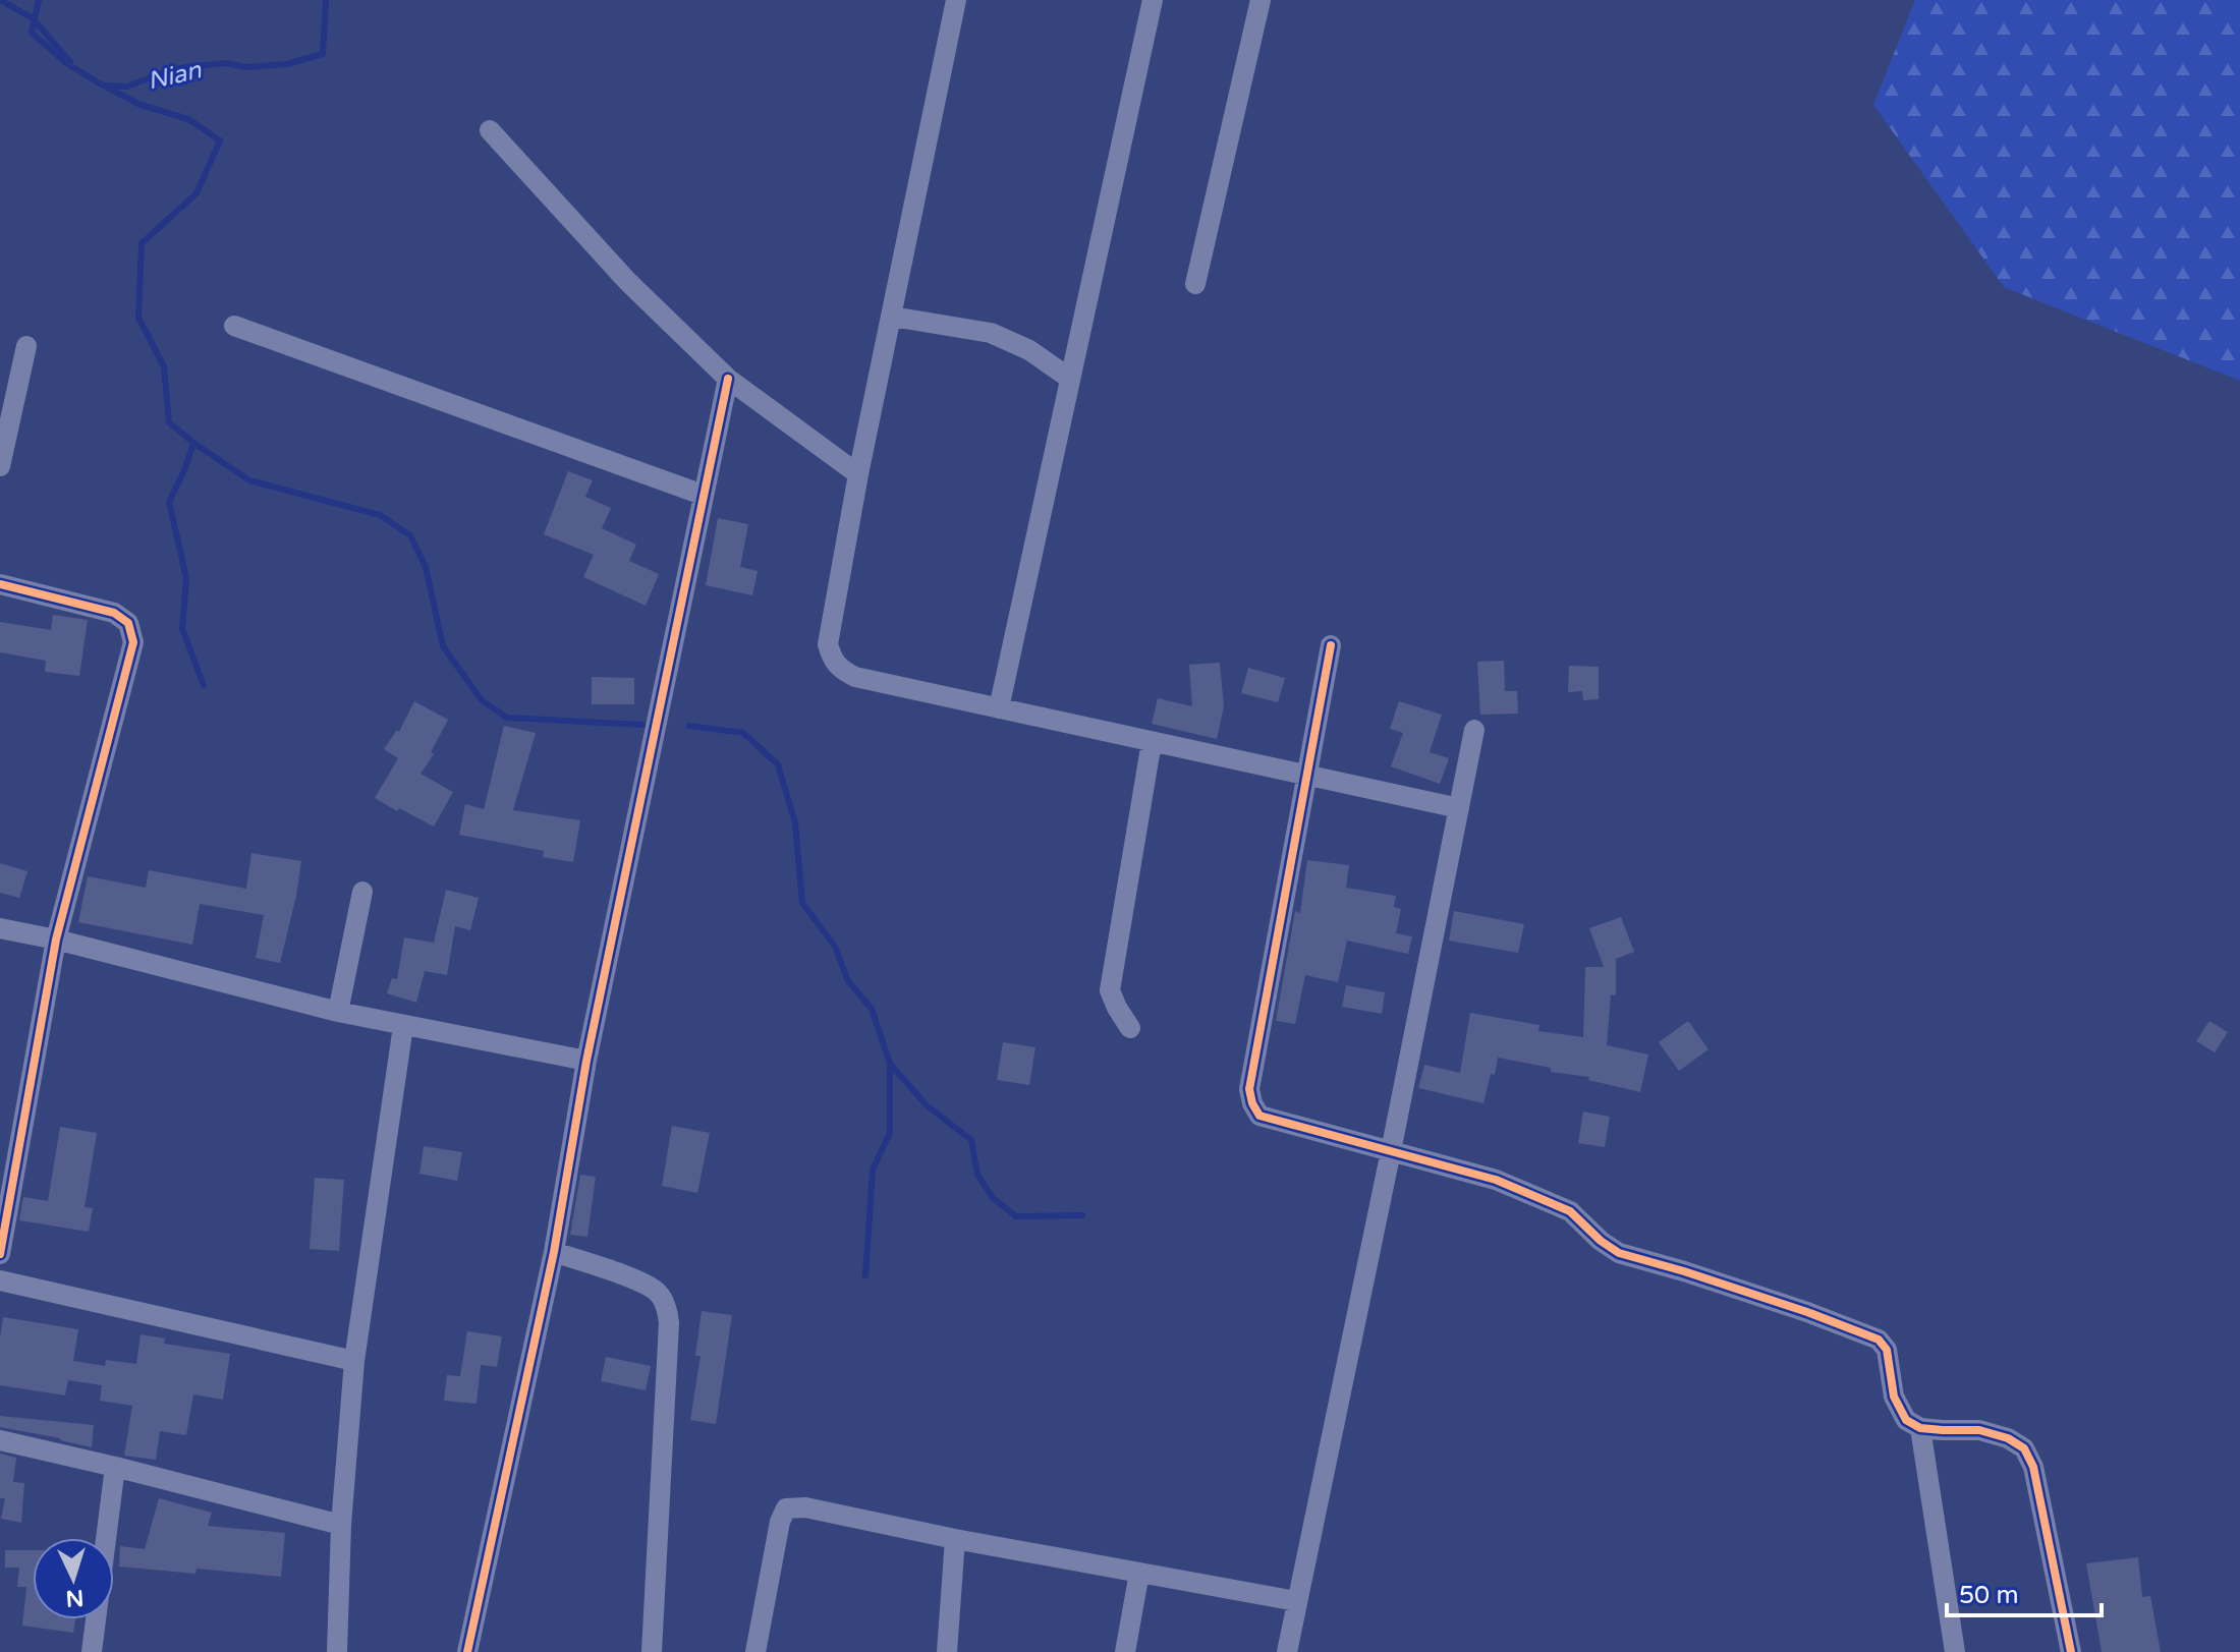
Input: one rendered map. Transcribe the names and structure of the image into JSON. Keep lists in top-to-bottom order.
{
  "water": ["Nian"],
  "scale_bar": "50 m",
  "north": "bottom"
}
